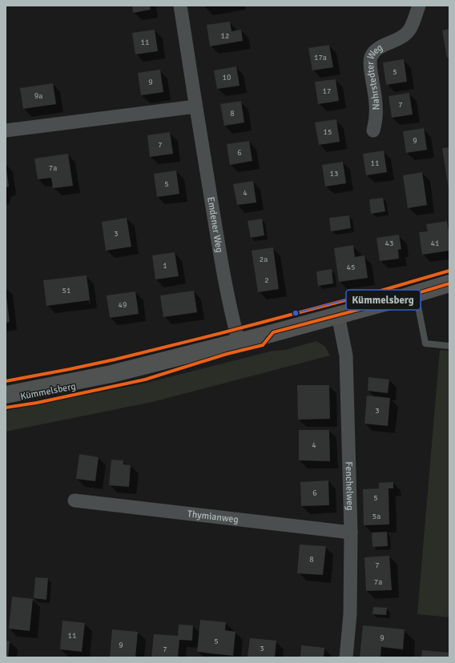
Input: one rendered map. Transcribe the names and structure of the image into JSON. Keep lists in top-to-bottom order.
{
  "streets": {
    "main road": ["Kümmelsberg"],
    "street": [
      "Nahrstedter Weg",
      "Emdener Weg",
      "Fenchelweg",
      "Thymianweg"
    ]
  },
  "crossings": [
    ["Emdener Weg", "Kümmelsberg"],
    ["Kümmelsberg", "Fenchelweg"],
    ["Fenchelweg", "Thymianweg"]
  ],
  "places": ["Kümmelsberg"],
  "house_numbers": [
    "12",
    "11",
    "17a",
    "5",
    "10",
    "9",
    "17",
    "9a",
    "7",
    "8",
    "15",
    "9",
    "7",
    "6",
    "11",
    "7a",
    "13",
    "5",
    "4",
    "3",
    "43",
    "41",
    "2a",
    "1",
    "45",
    "2",
    "51",
    "49",
    "3",
    "4",
    "6",
    "5",
    "5a",
    "8",
    "7",
    "7a",
    "11",
    "9",
    "5",
    "9",
    "3",
    "7"
  ]
}
